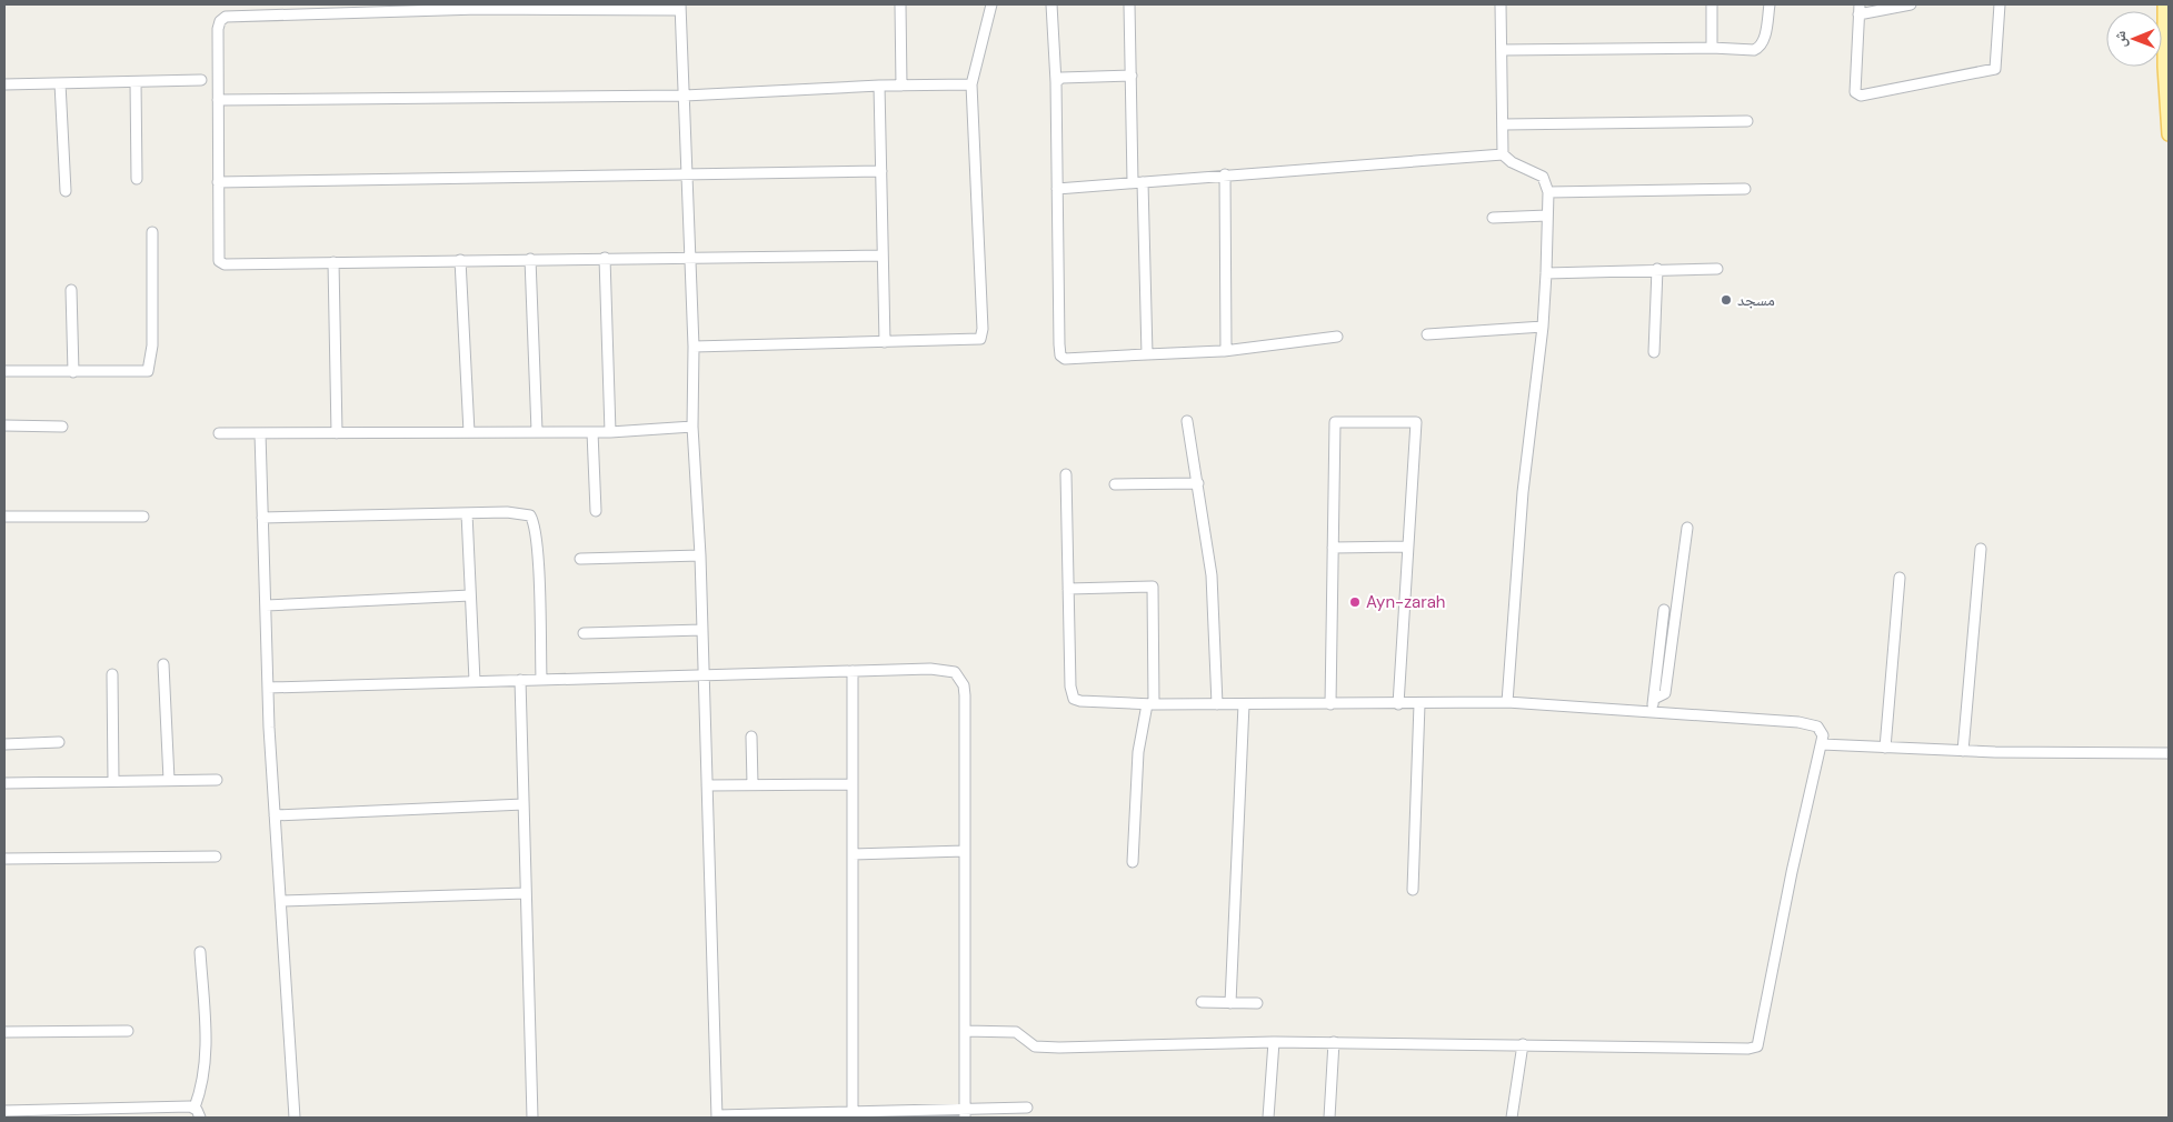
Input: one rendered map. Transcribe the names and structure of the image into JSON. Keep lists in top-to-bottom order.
{
  "places": ["مسجد", "Ayn-zarah"],
  "north": "left"
}
